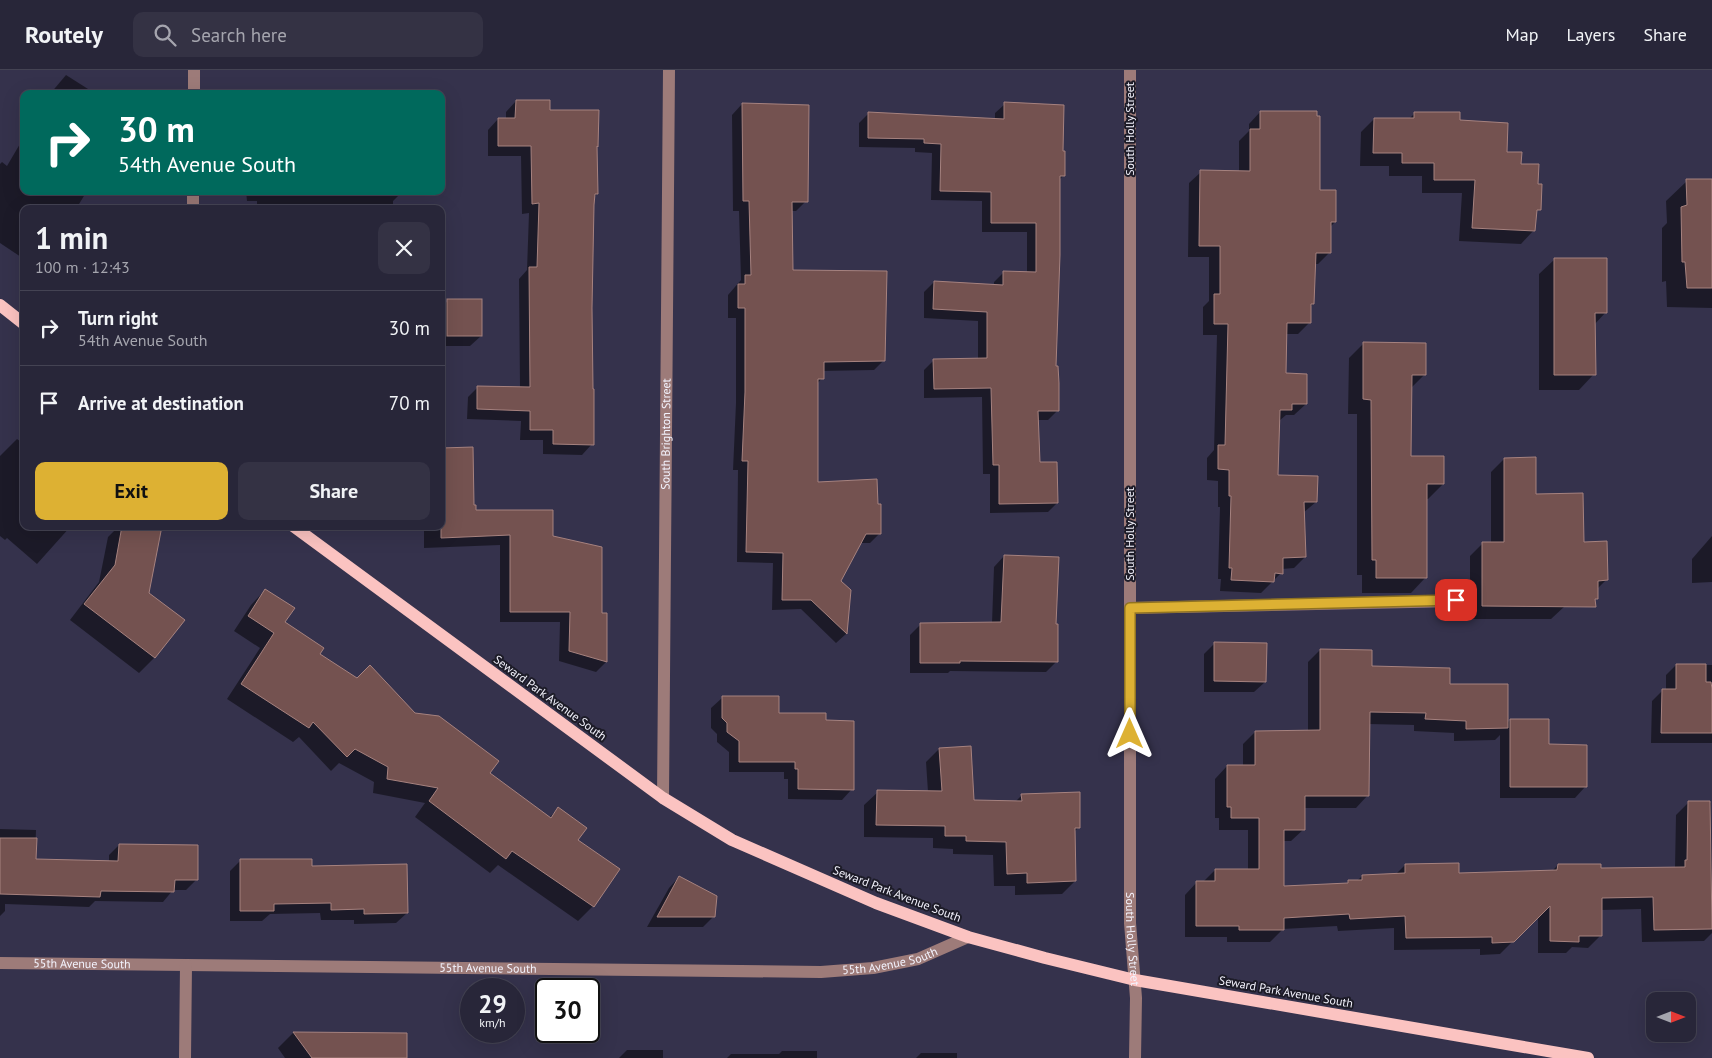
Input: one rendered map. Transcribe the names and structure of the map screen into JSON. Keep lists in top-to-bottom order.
{
  "streets": {
    "main road": ["Seward Park Avenue South"],
    "street": ["South Holly Street", "South Brighton Street", "55th Avenue South"]
  },
  "crossings": [
    ["South Holly Street", "Seward Park Avenue South"],
    ["South Brighton Street", "Seward Park Avenue South"],
    ["Seward Park Avenue South", "55th Avenue South"]
  ],
  "north": "right",
  "page": {
    "header": "Routely",
    "search": "Search here",
    "nav": ["Map", "Layers", "Share"],
    "turn": ["30 m", "54th Avenue South"],
    "heading": ["1 min", "100 m · 12:43"],
    "list": [
      {
        "name": "Turn right",
        "note": "54th Avenue South",
        "value": "30 m"
      },
      {
        "name": "Arrive at destination",
        "value": "70 m"
      }
    ],
    "buttons": ["Exit", "Share"],
    "speed": "29 km/h",
    "limit": "30"
  }
}
